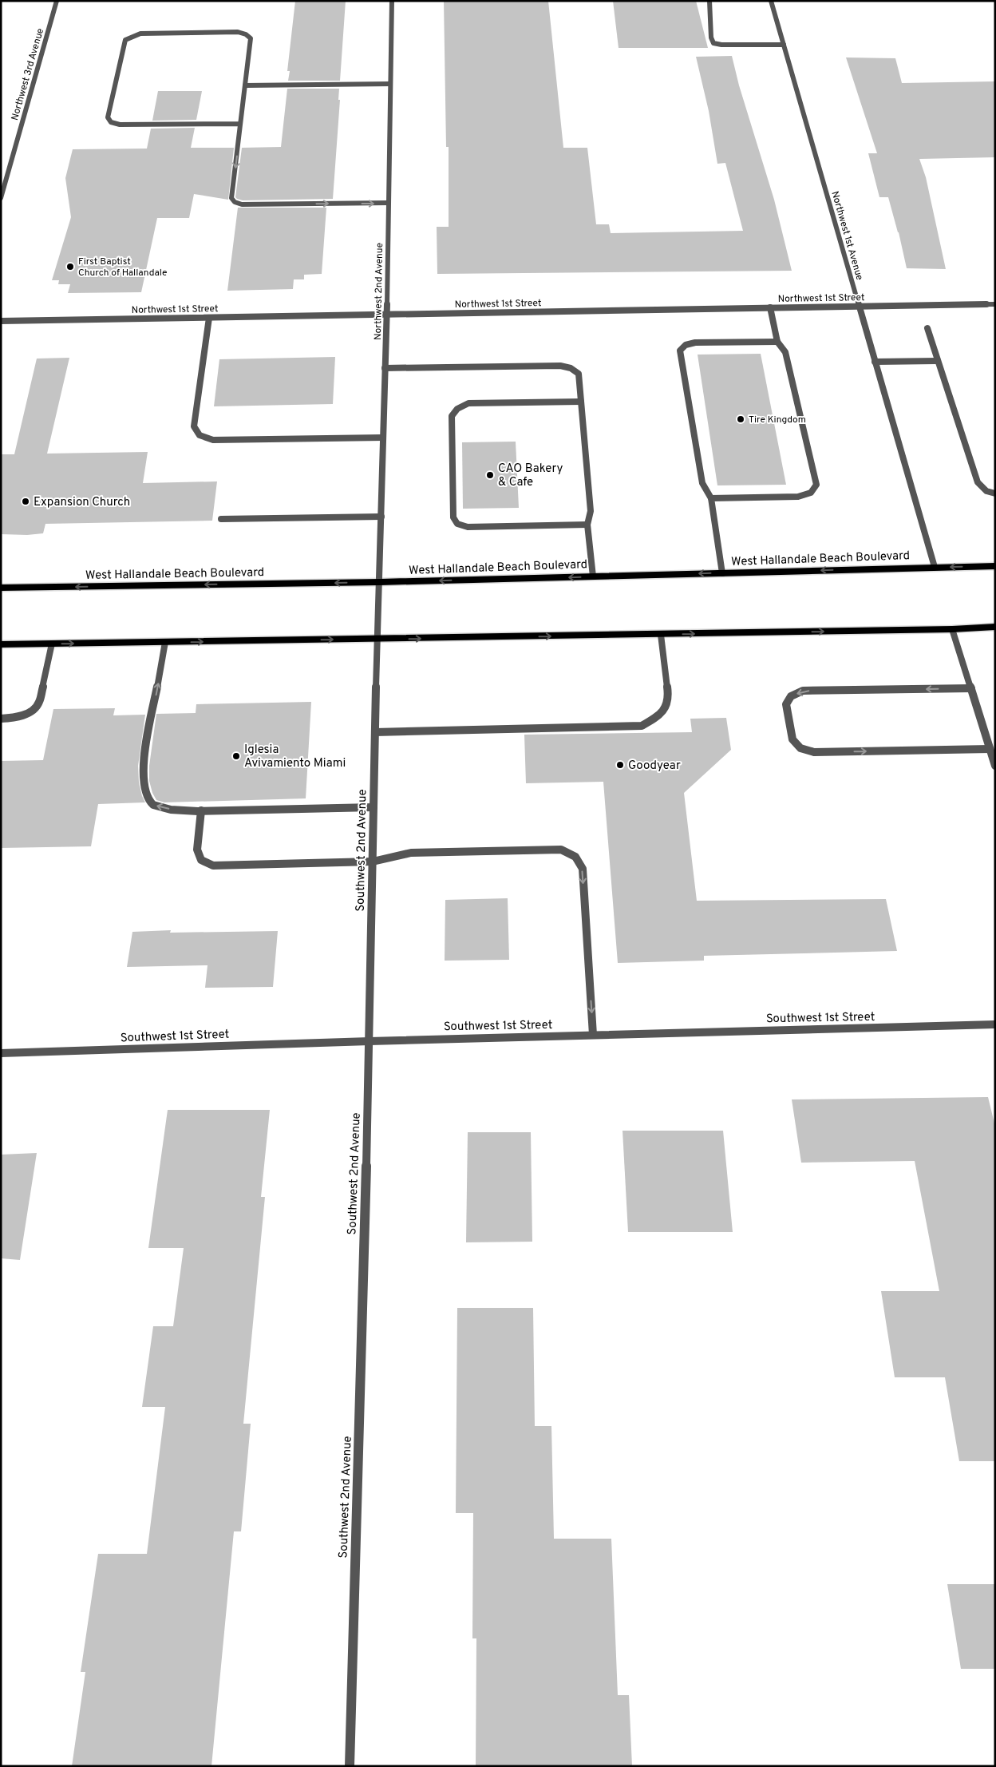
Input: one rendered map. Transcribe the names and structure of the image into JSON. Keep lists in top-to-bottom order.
{
  "streets": {
    "main road": ["West Hallandale Beach Boulevard"],
    "street": [
      "Northwest 3rd Avenue",
      "Northwest 1st Avenue",
      "Northwest 2nd Avenue",
      "Northwest 1st Street",
      "Southwest 2nd Avenue",
      "Southwest 1st Street"
    ]
  },
  "crossings": [
    ["Northwest 1st Avenue", "Northwest 1st Street"],
    ["Northwest 1st Avenue", "West Hallandale Beach Boulevard"],
    ["Northwest 2nd Avenue", "Northwest 1st Street"],
    ["Northwest 2nd Avenue", "West Hallandale Beach Boulevard"],
    ["Northwest 2nd Avenue", "Southwest 2nd Avenue"],
    ["West Hallandale Beach Boulevard", "Southwest 2nd Avenue"],
    ["Southwest 2nd Avenue", "Southwest 1st Street"]
  ],
  "places": [
    "First Baptist Church of Hallandale",
    "Tire Kingdom",
    "CAO Bakery & Cafe",
    "Expansion Church",
    "Iglesia Avivamiento Miami",
    "Goodyear"
  ]
}
